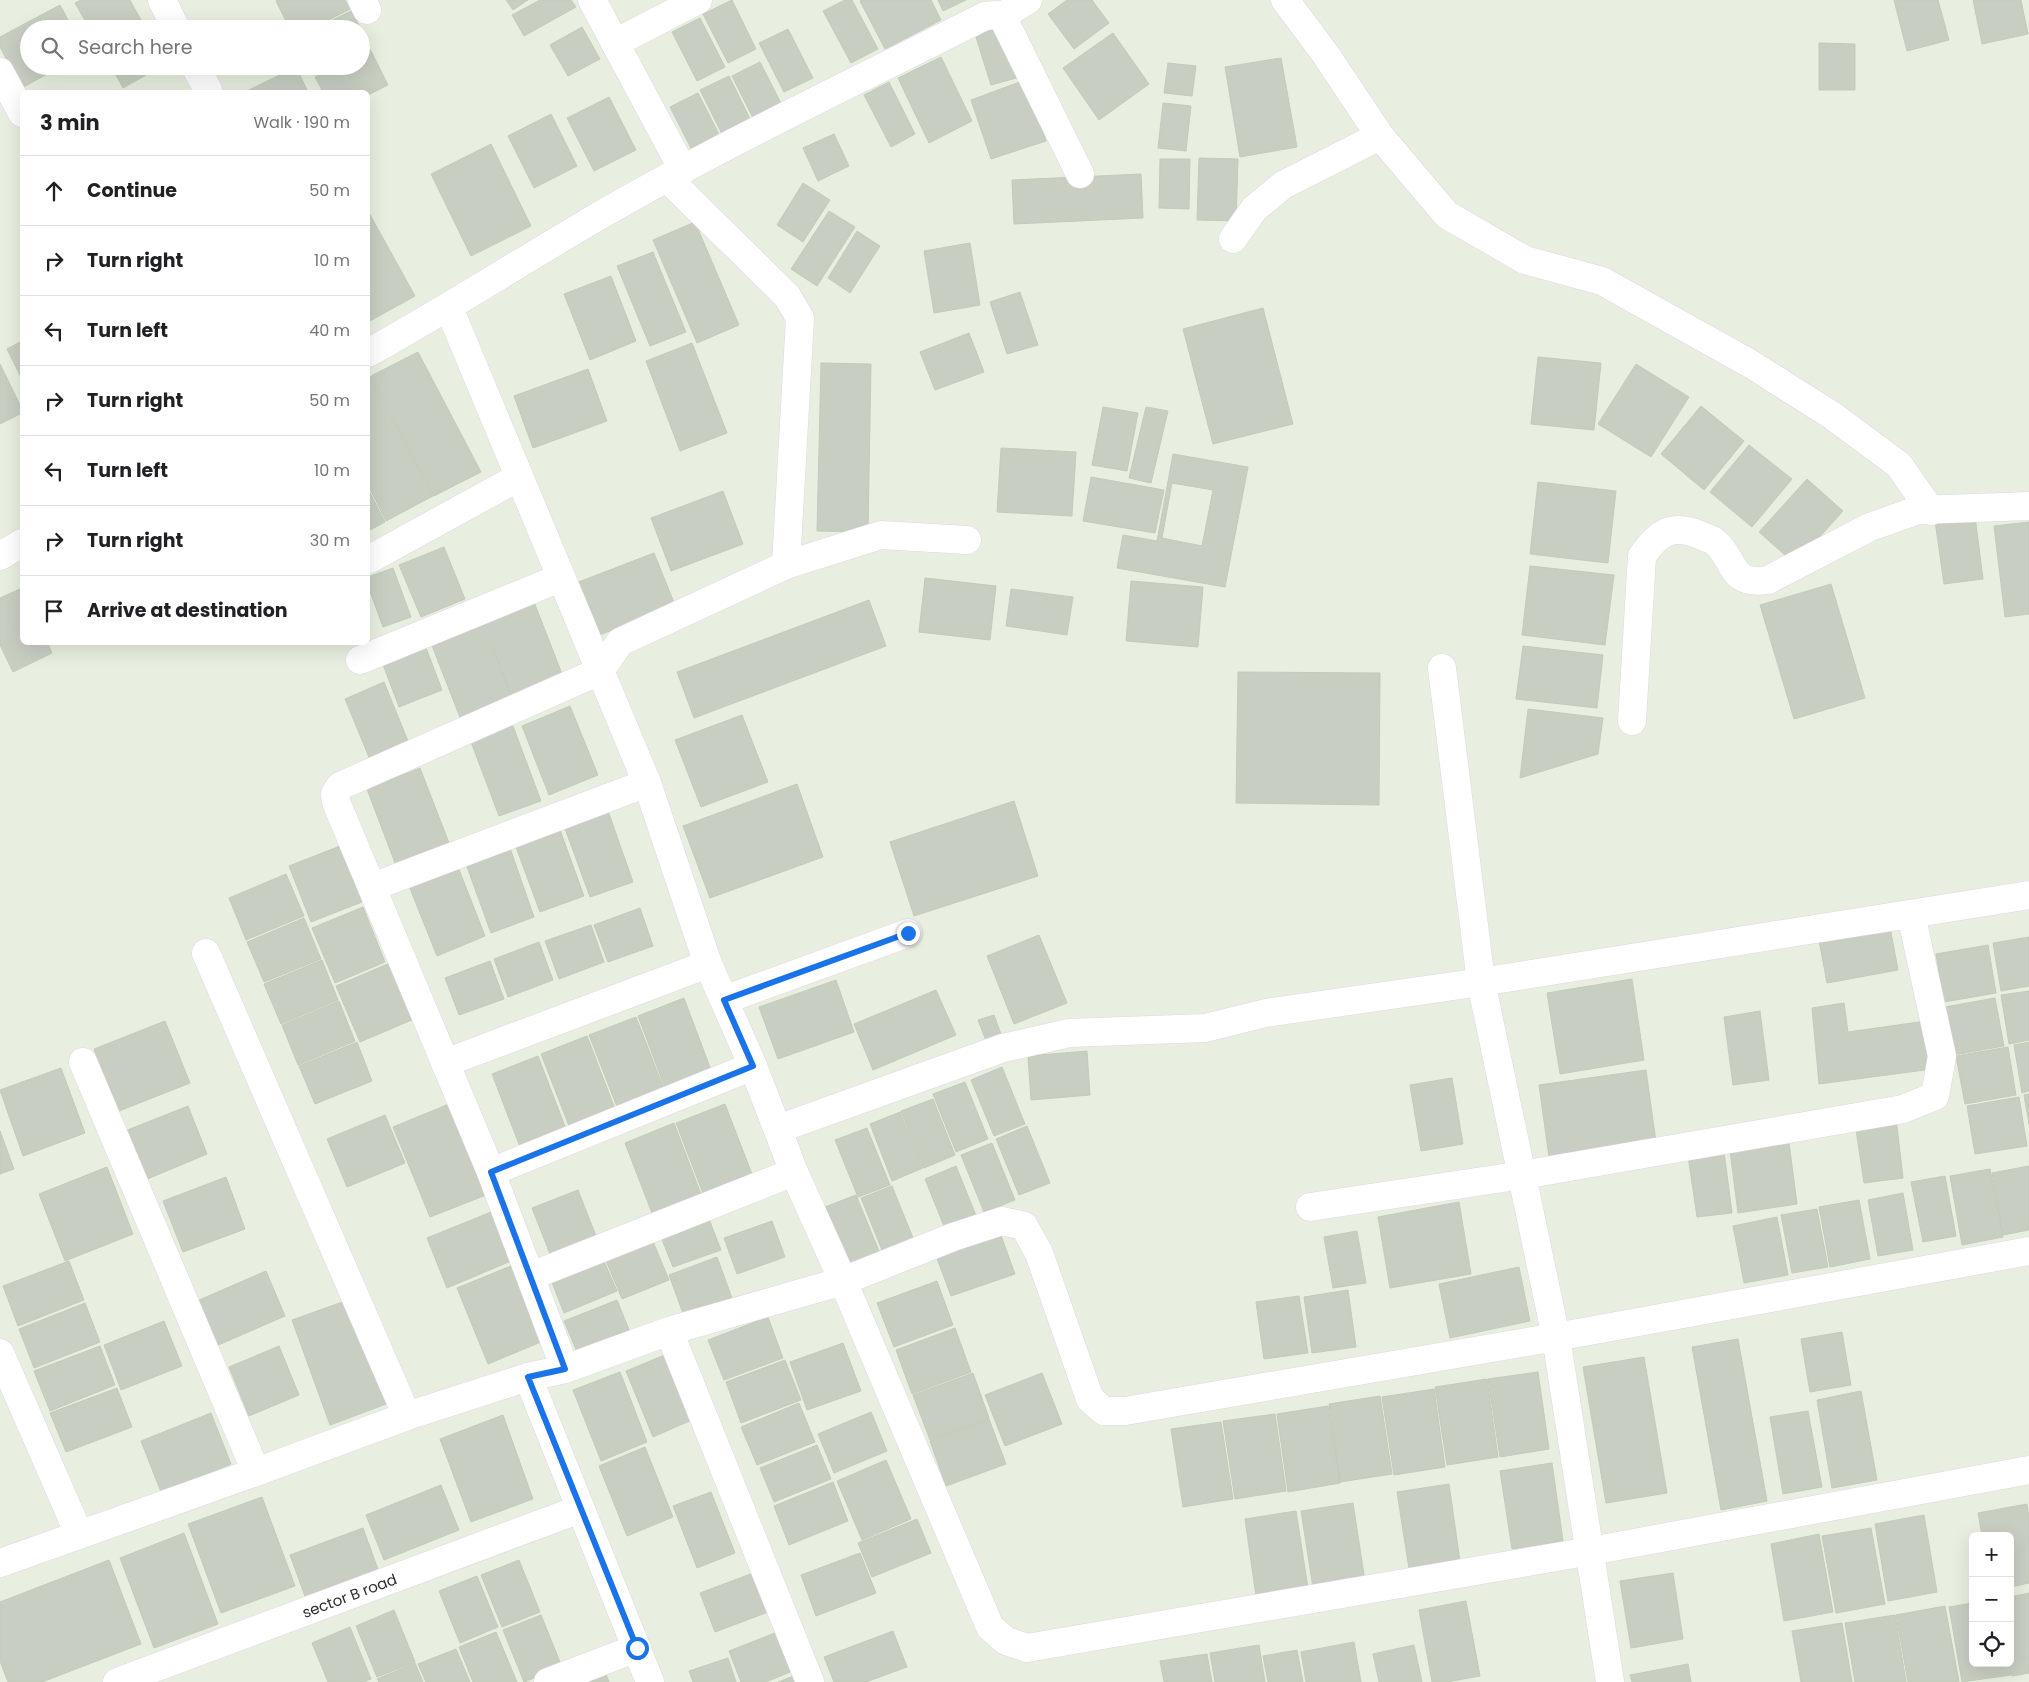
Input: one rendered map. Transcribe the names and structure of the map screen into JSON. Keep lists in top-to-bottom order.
{
  "streets": {
    "street": ["sector B road"]
  },
  "page": {
    "search": "Search here",
    "heading": ["3 min", "Walk · 190 m"],
    "list": [
      ["Continue", "50 m"],
      ["Turn right", "10 m"],
      ["Turn left", "40 m"],
      ["Turn right", "50 m"],
      ["Turn left", "10 m"],
      ["Turn right", "30 m"],
      "Arrive at destination"
    ],
    "map_buttons": ["+", "−"]
  }
}
